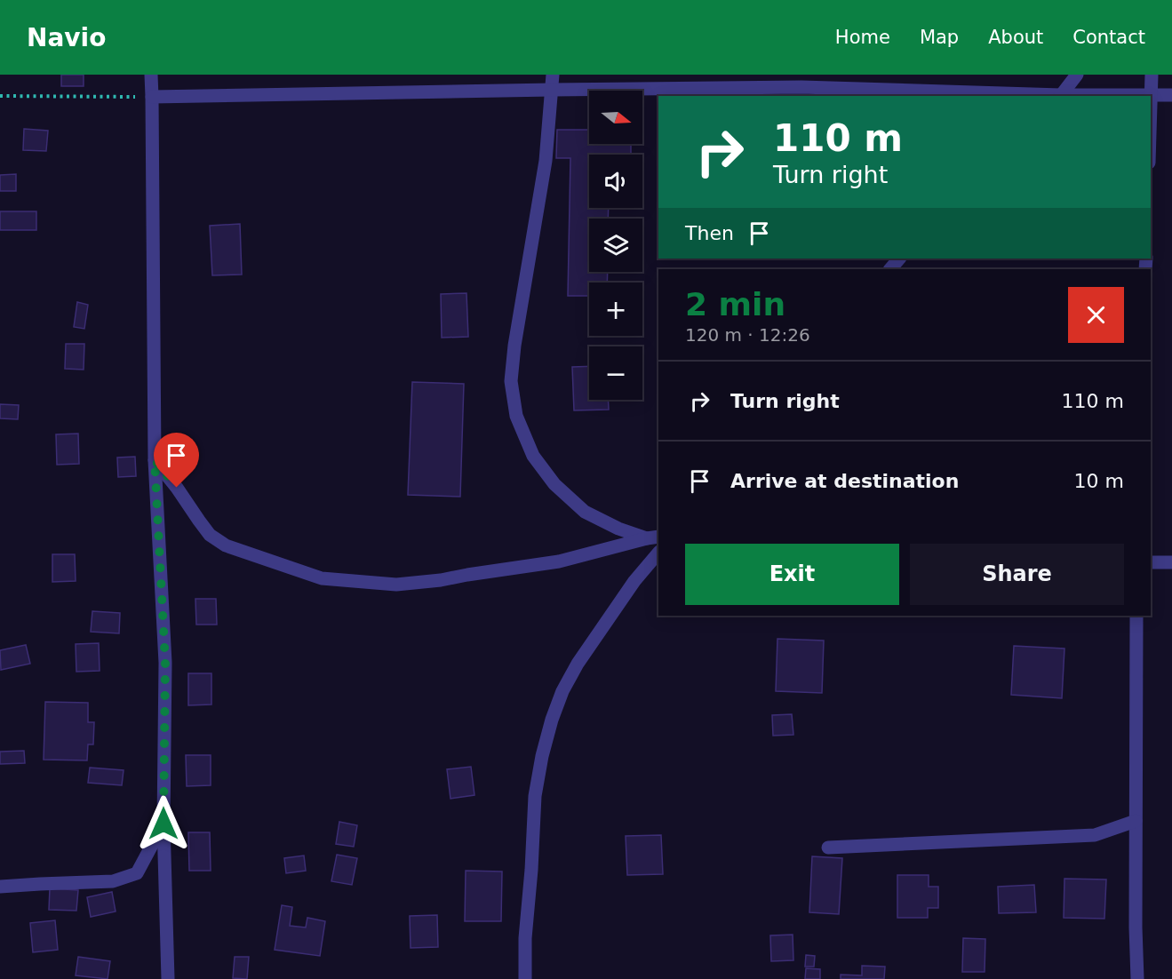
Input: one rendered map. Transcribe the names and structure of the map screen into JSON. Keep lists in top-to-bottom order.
{
  "north": "right",
  "page": {
    "header": "Navio",
    "nav": [
      "Home",
      "Map",
      "About",
      "Contact"
    ],
    "map_buttons": ["+", "−"],
    "turn": ["110 m", "Turn right"],
    "then": "Then",
    "heading": ["2 min", "120 m · 12:26"],
    "list": [
      {
        "name": "Turn right",
        "value": "110 m"
      },
      {
        "name": "Arrive at destination",
        "value": "10 m"
      }
    ],
    "buttons": ["Exit", "Share"]
  }
}
